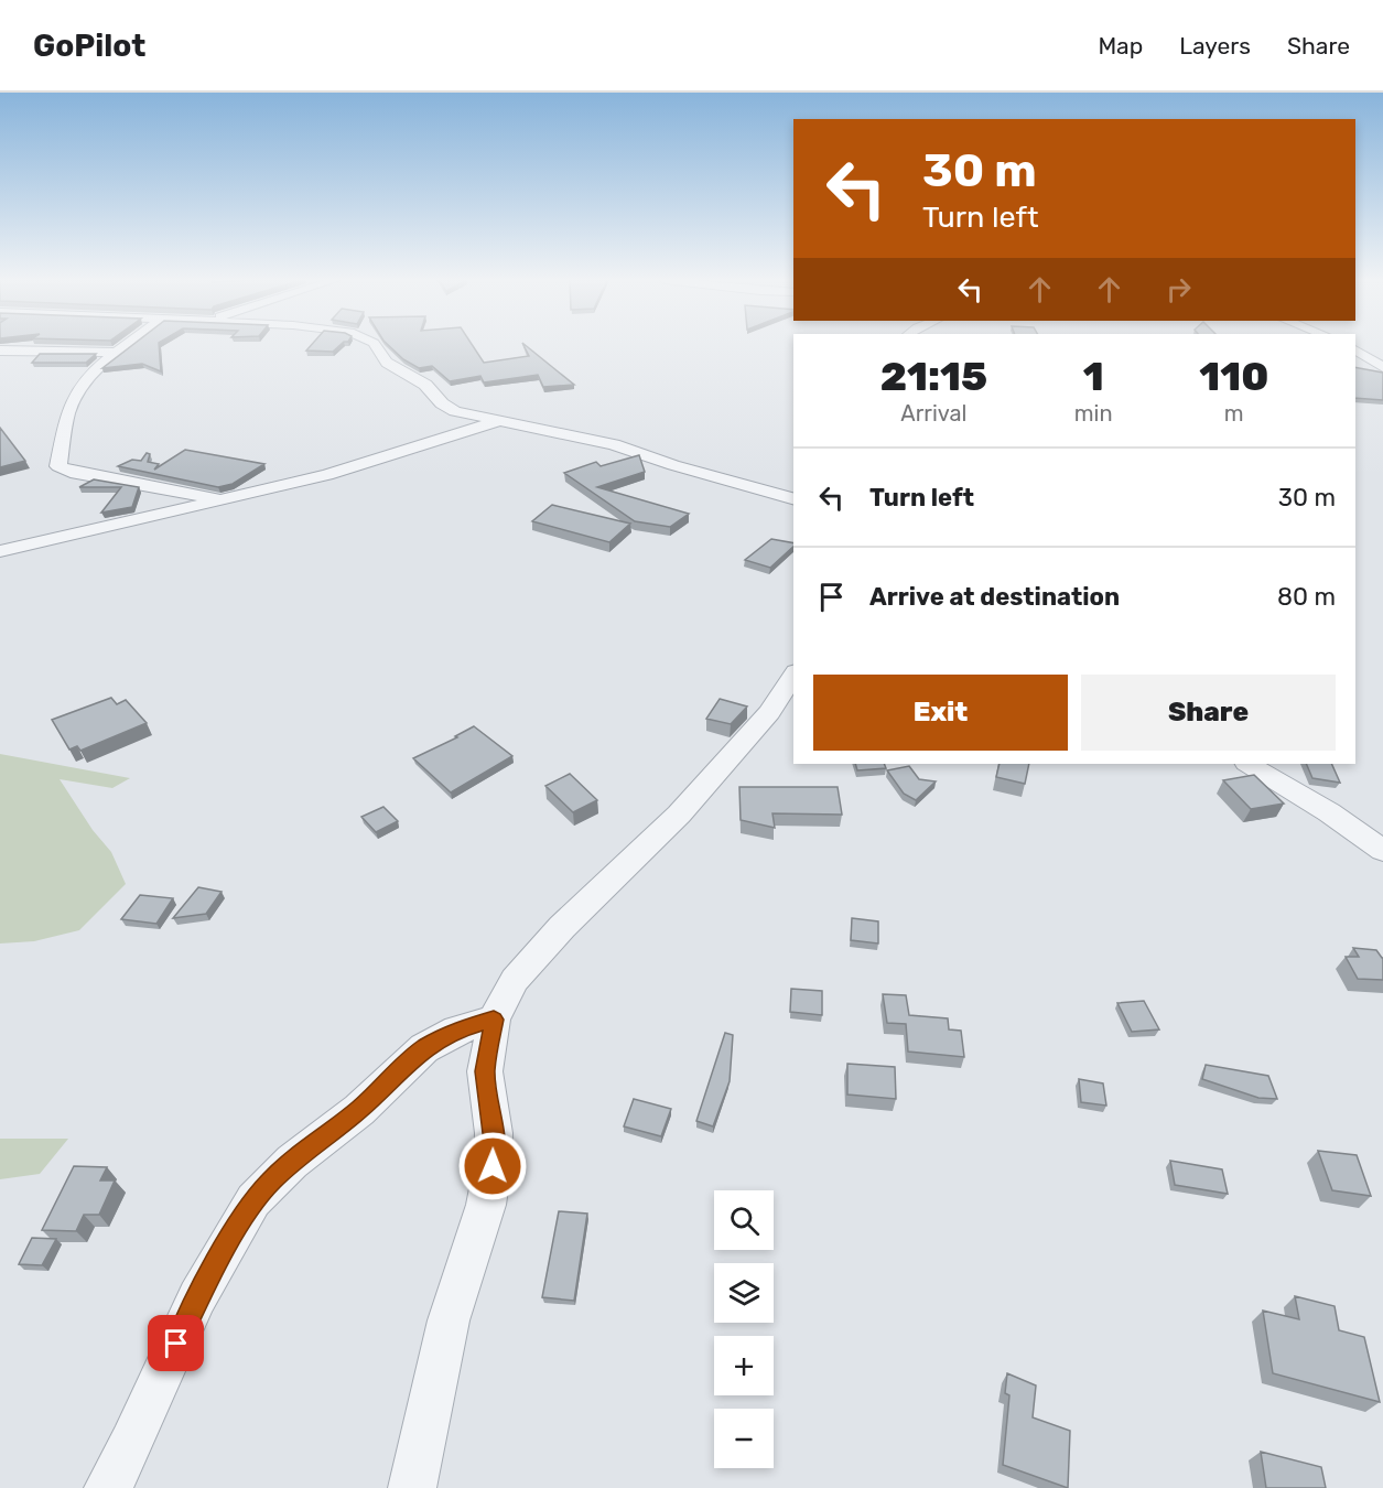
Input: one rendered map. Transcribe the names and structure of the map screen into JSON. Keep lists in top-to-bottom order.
{
  "page": {
    "header": "GoPilot",
    "nav": ["Map", "Layers", "Share"],
    "turn": ["30 m", "Turn left"],
    "eta": [
      "21:15",
      "Arrival",
      "1",
      "min",
      "110",
      "m"
    ],
    "list": [
      {
        "name": "Turn left",
        "value": "30 m"
      },
      {
        "name": "Arrive at destination",
        "value": "80 m"
      }
    ],
    "buttons": ["Exit", "Share"],
    "map_buttons": ["+", "−"]
  }
}
